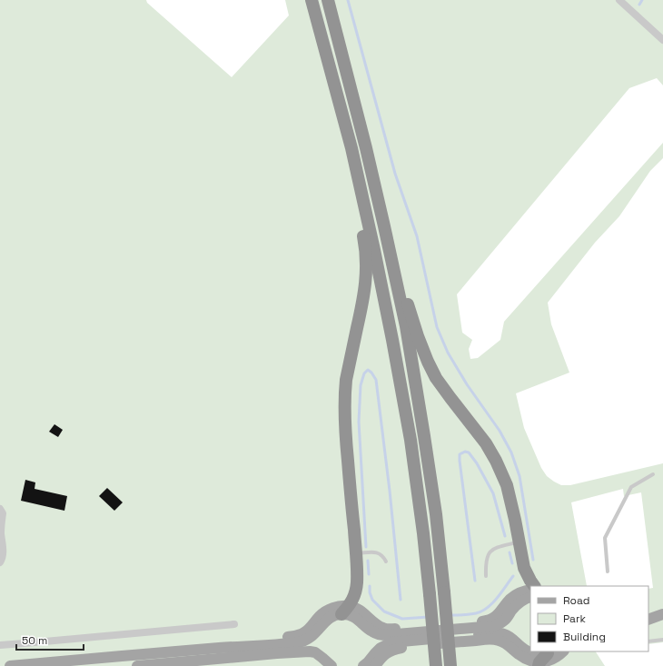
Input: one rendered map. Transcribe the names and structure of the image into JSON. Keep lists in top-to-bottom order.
{
  "legend": ["Road", "Park", "Building"],
  "scale_bar": "50 m"
}
